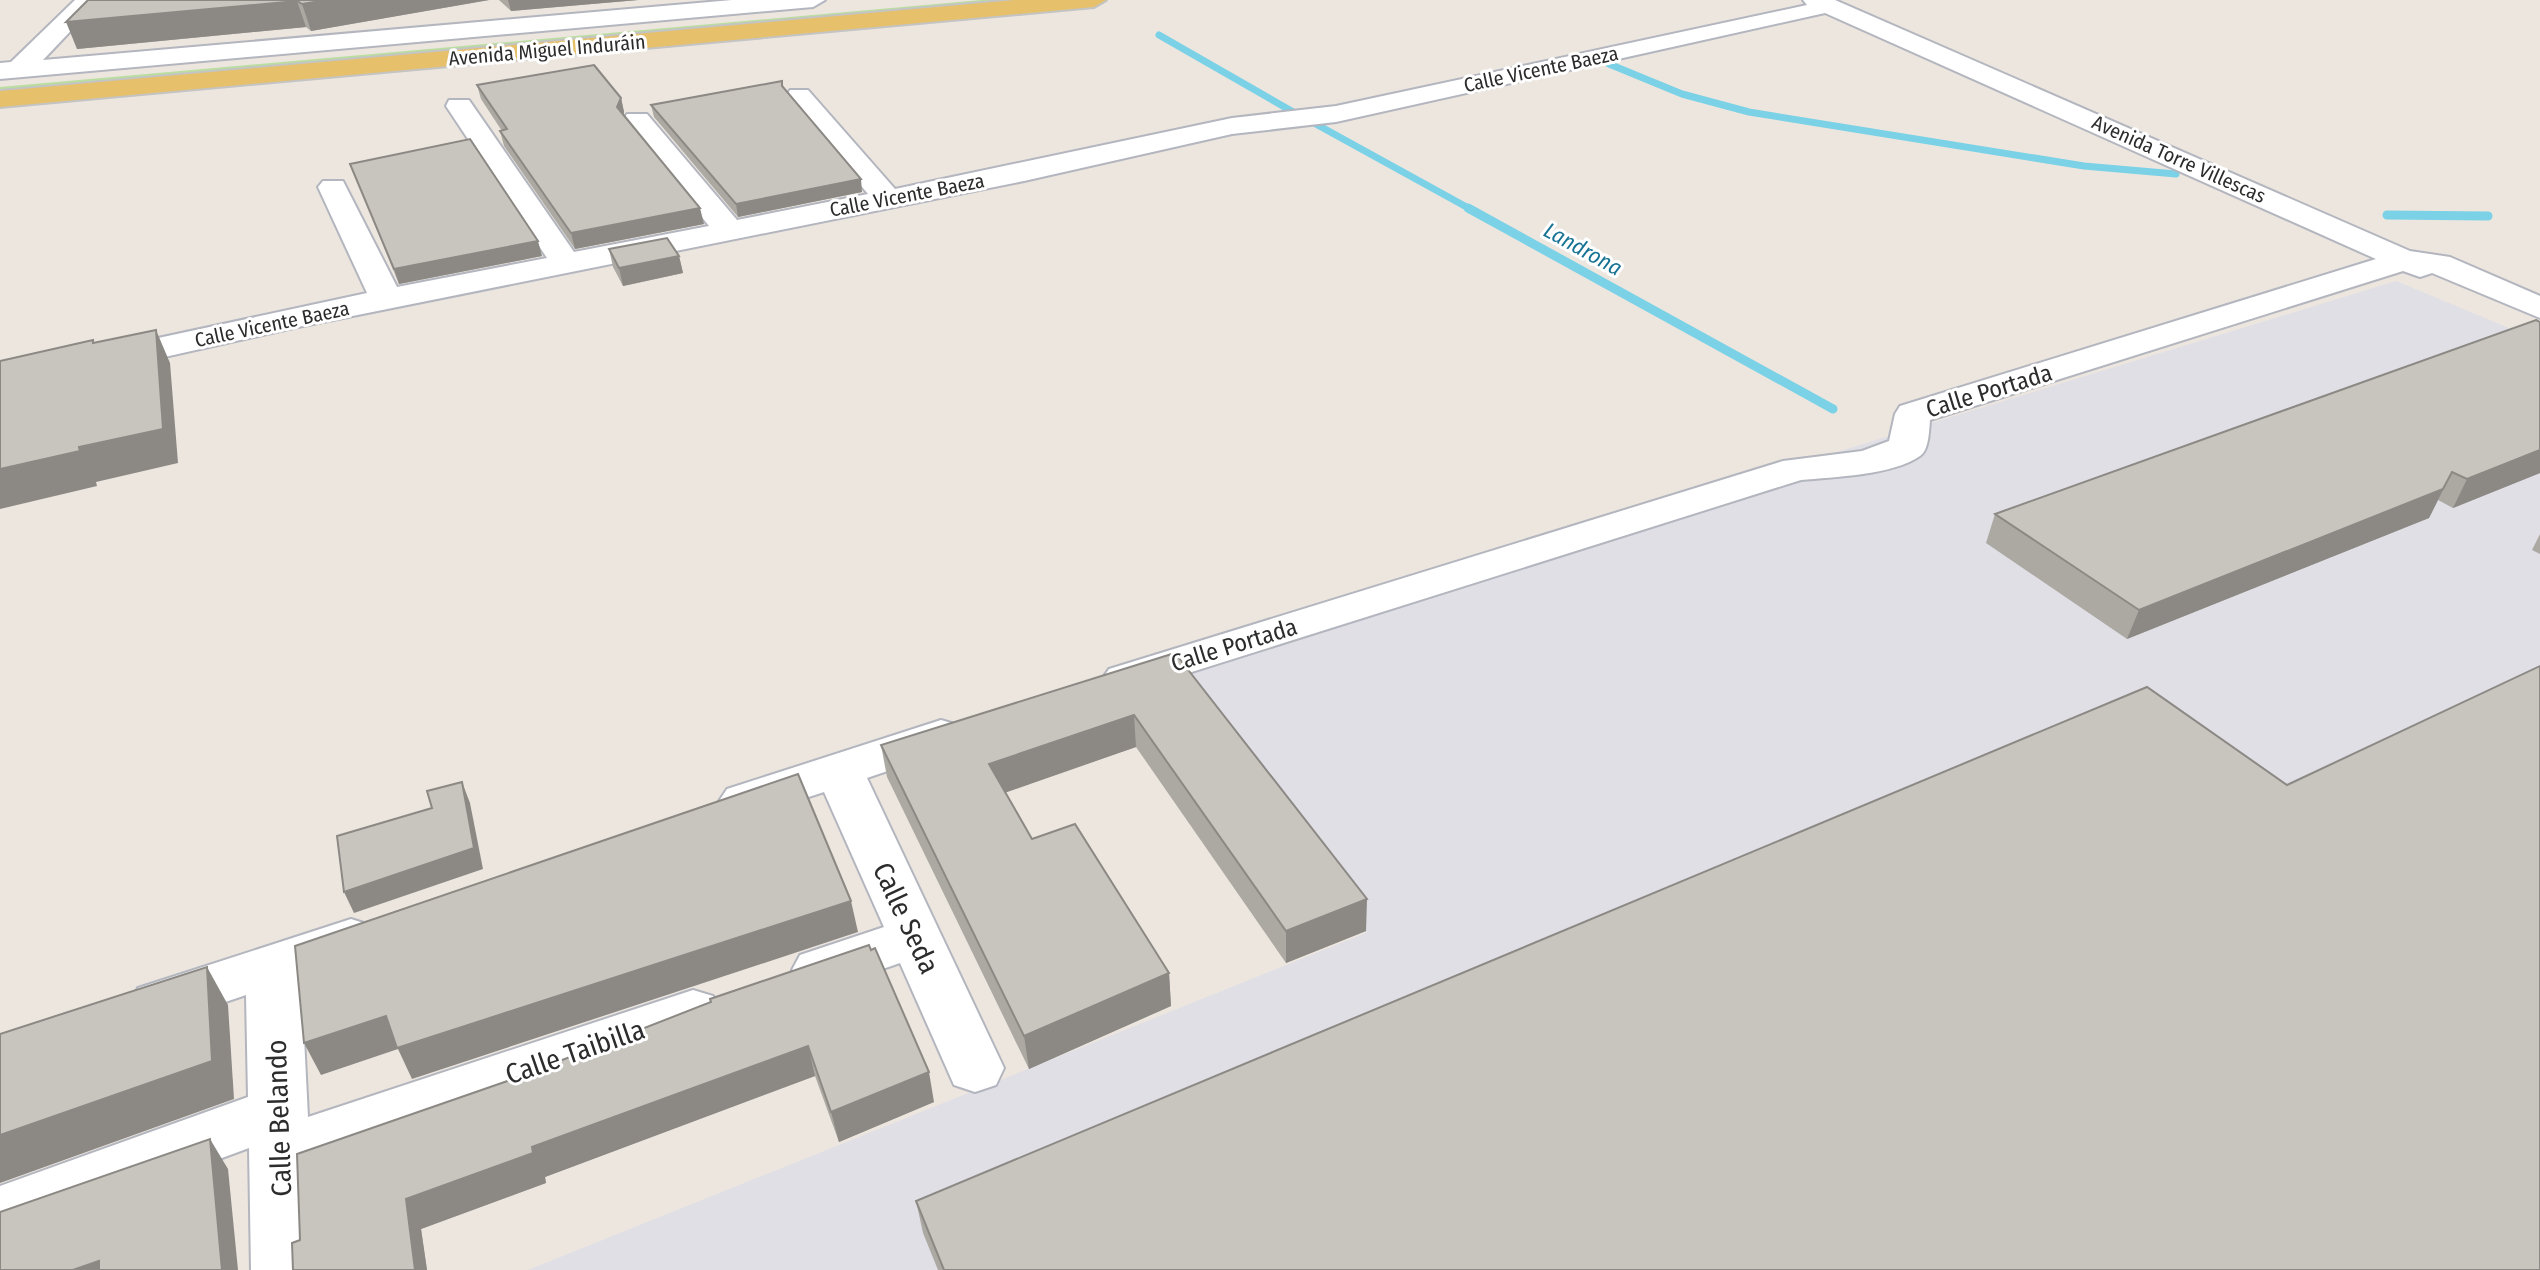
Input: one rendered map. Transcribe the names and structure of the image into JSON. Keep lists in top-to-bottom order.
{
  "streets": {
    "main road": ["Avenida Miguel Induráin"],
    "street": [
      "Calle Vicente Baeza",
      "Avenida Torre Villescas",
      "Calle Portada",
      "Calle Seda",
      "Calle Taibilla",
      "Calle Belando"
    ]
  },
  "crossings": [
    ["Calle Vicente Baeza", "Avenida Torre Villescas"],
    ["Avenida Torre Villescas", "Calle Portada"],
    ["Calle Seda", "Calle Taibilla"],
    ["Calle Taibilla", "Calle Belando"]
  ],
  "water": ["Landrona"]
}
